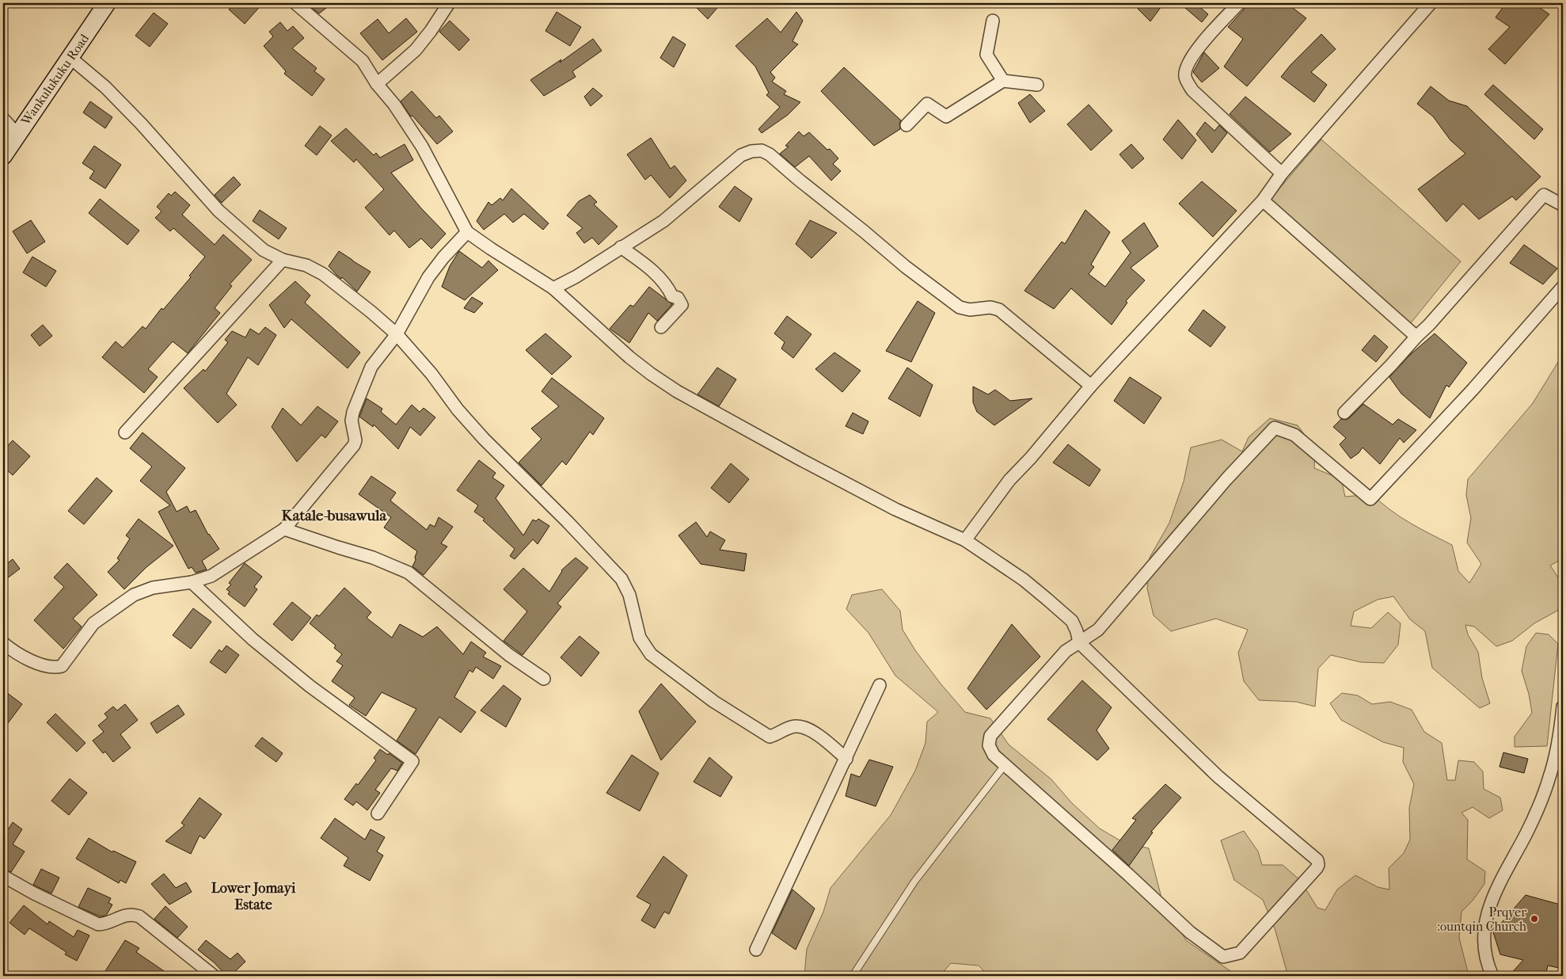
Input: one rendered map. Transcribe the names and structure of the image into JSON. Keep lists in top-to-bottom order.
{
  "streets": {
    "main road": ["Wankulukuku Road"]
  },
  "districts": ["Katale-busawula", "Lower Jomayi Estate"],
  "places": ["Prqyer :ountqin Church"]
}
